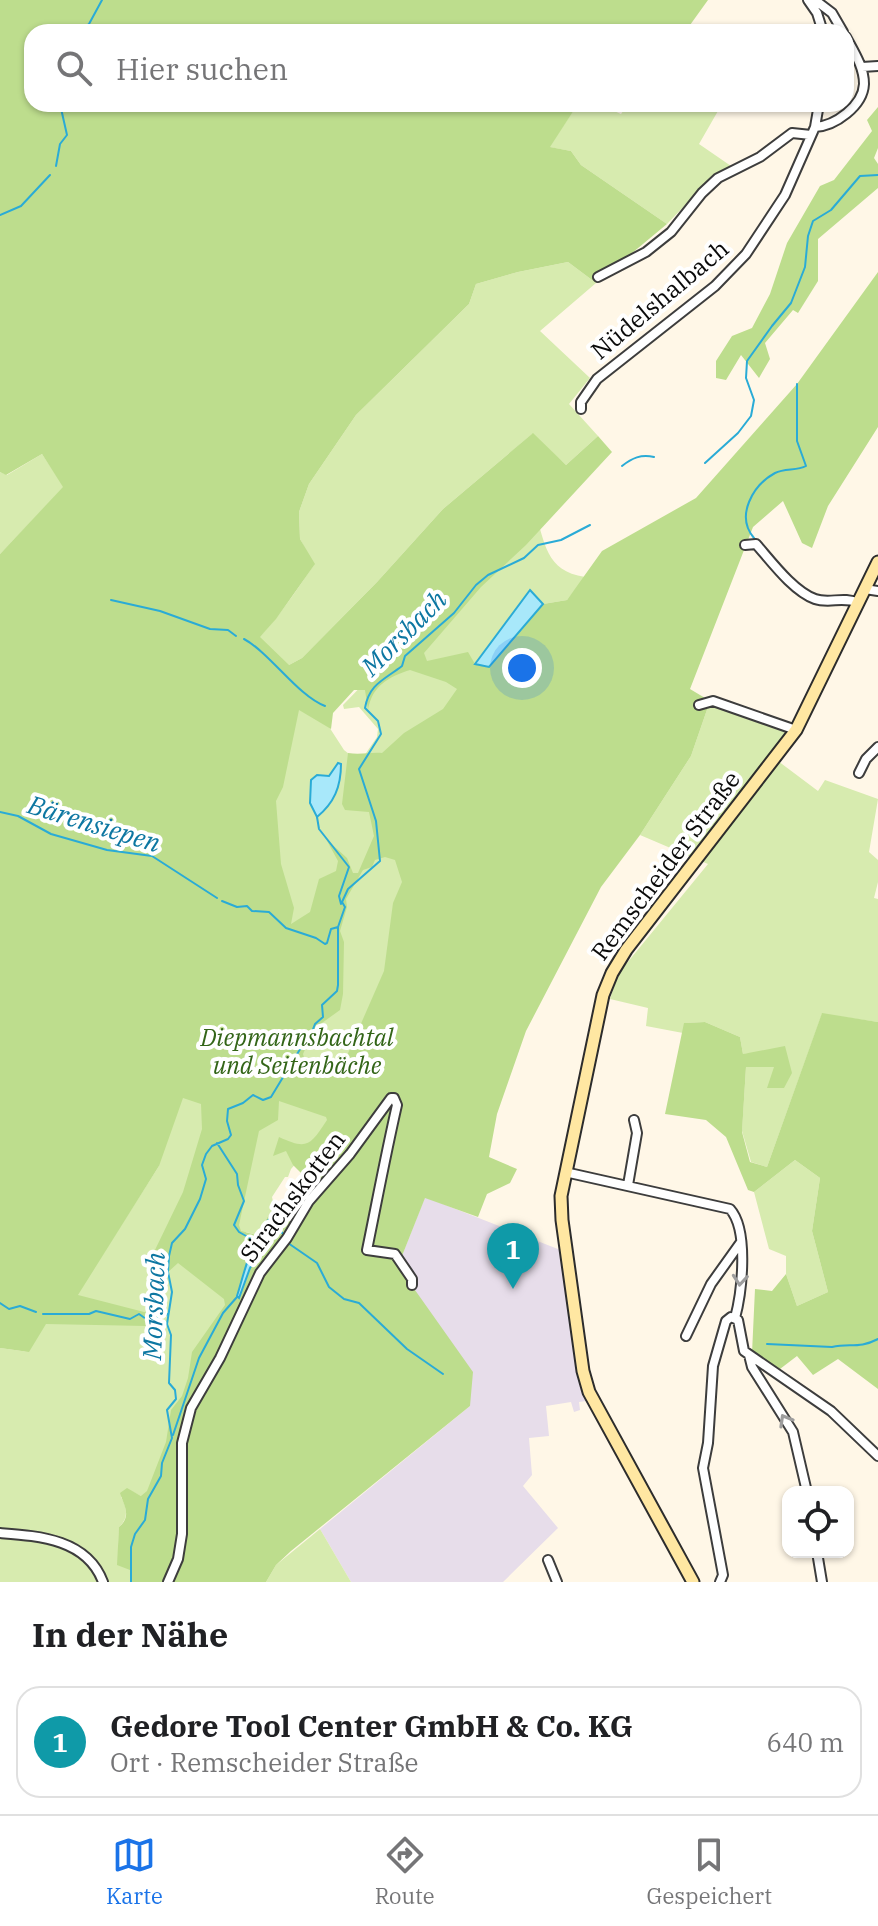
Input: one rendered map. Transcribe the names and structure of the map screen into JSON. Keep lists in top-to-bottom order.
{
  "streets": {
    "main road": ["Remscheider Straße"],
    "street": ["Nüdelshalbach", "Sirachskotten"]
  },
  "water": ["Morsbach", "Bärensiepen"],
  "parks": ["Diepmannsbachtal und Seitenbäche"],
  "page": {
    "search": "Hier suchen",
    "pins": "1",
    "heading": "In der Nähe",
    "list": [
      {
        "mark": "1",
        "name": "Gedore Tool Center GmbH & Co. KG",
        "note": "Ort · Remscheider Straße",
        "value": "640 m"
      }
    ],
    "nav": ["Karte", "Route", "Gespeichert"]
  }
}
